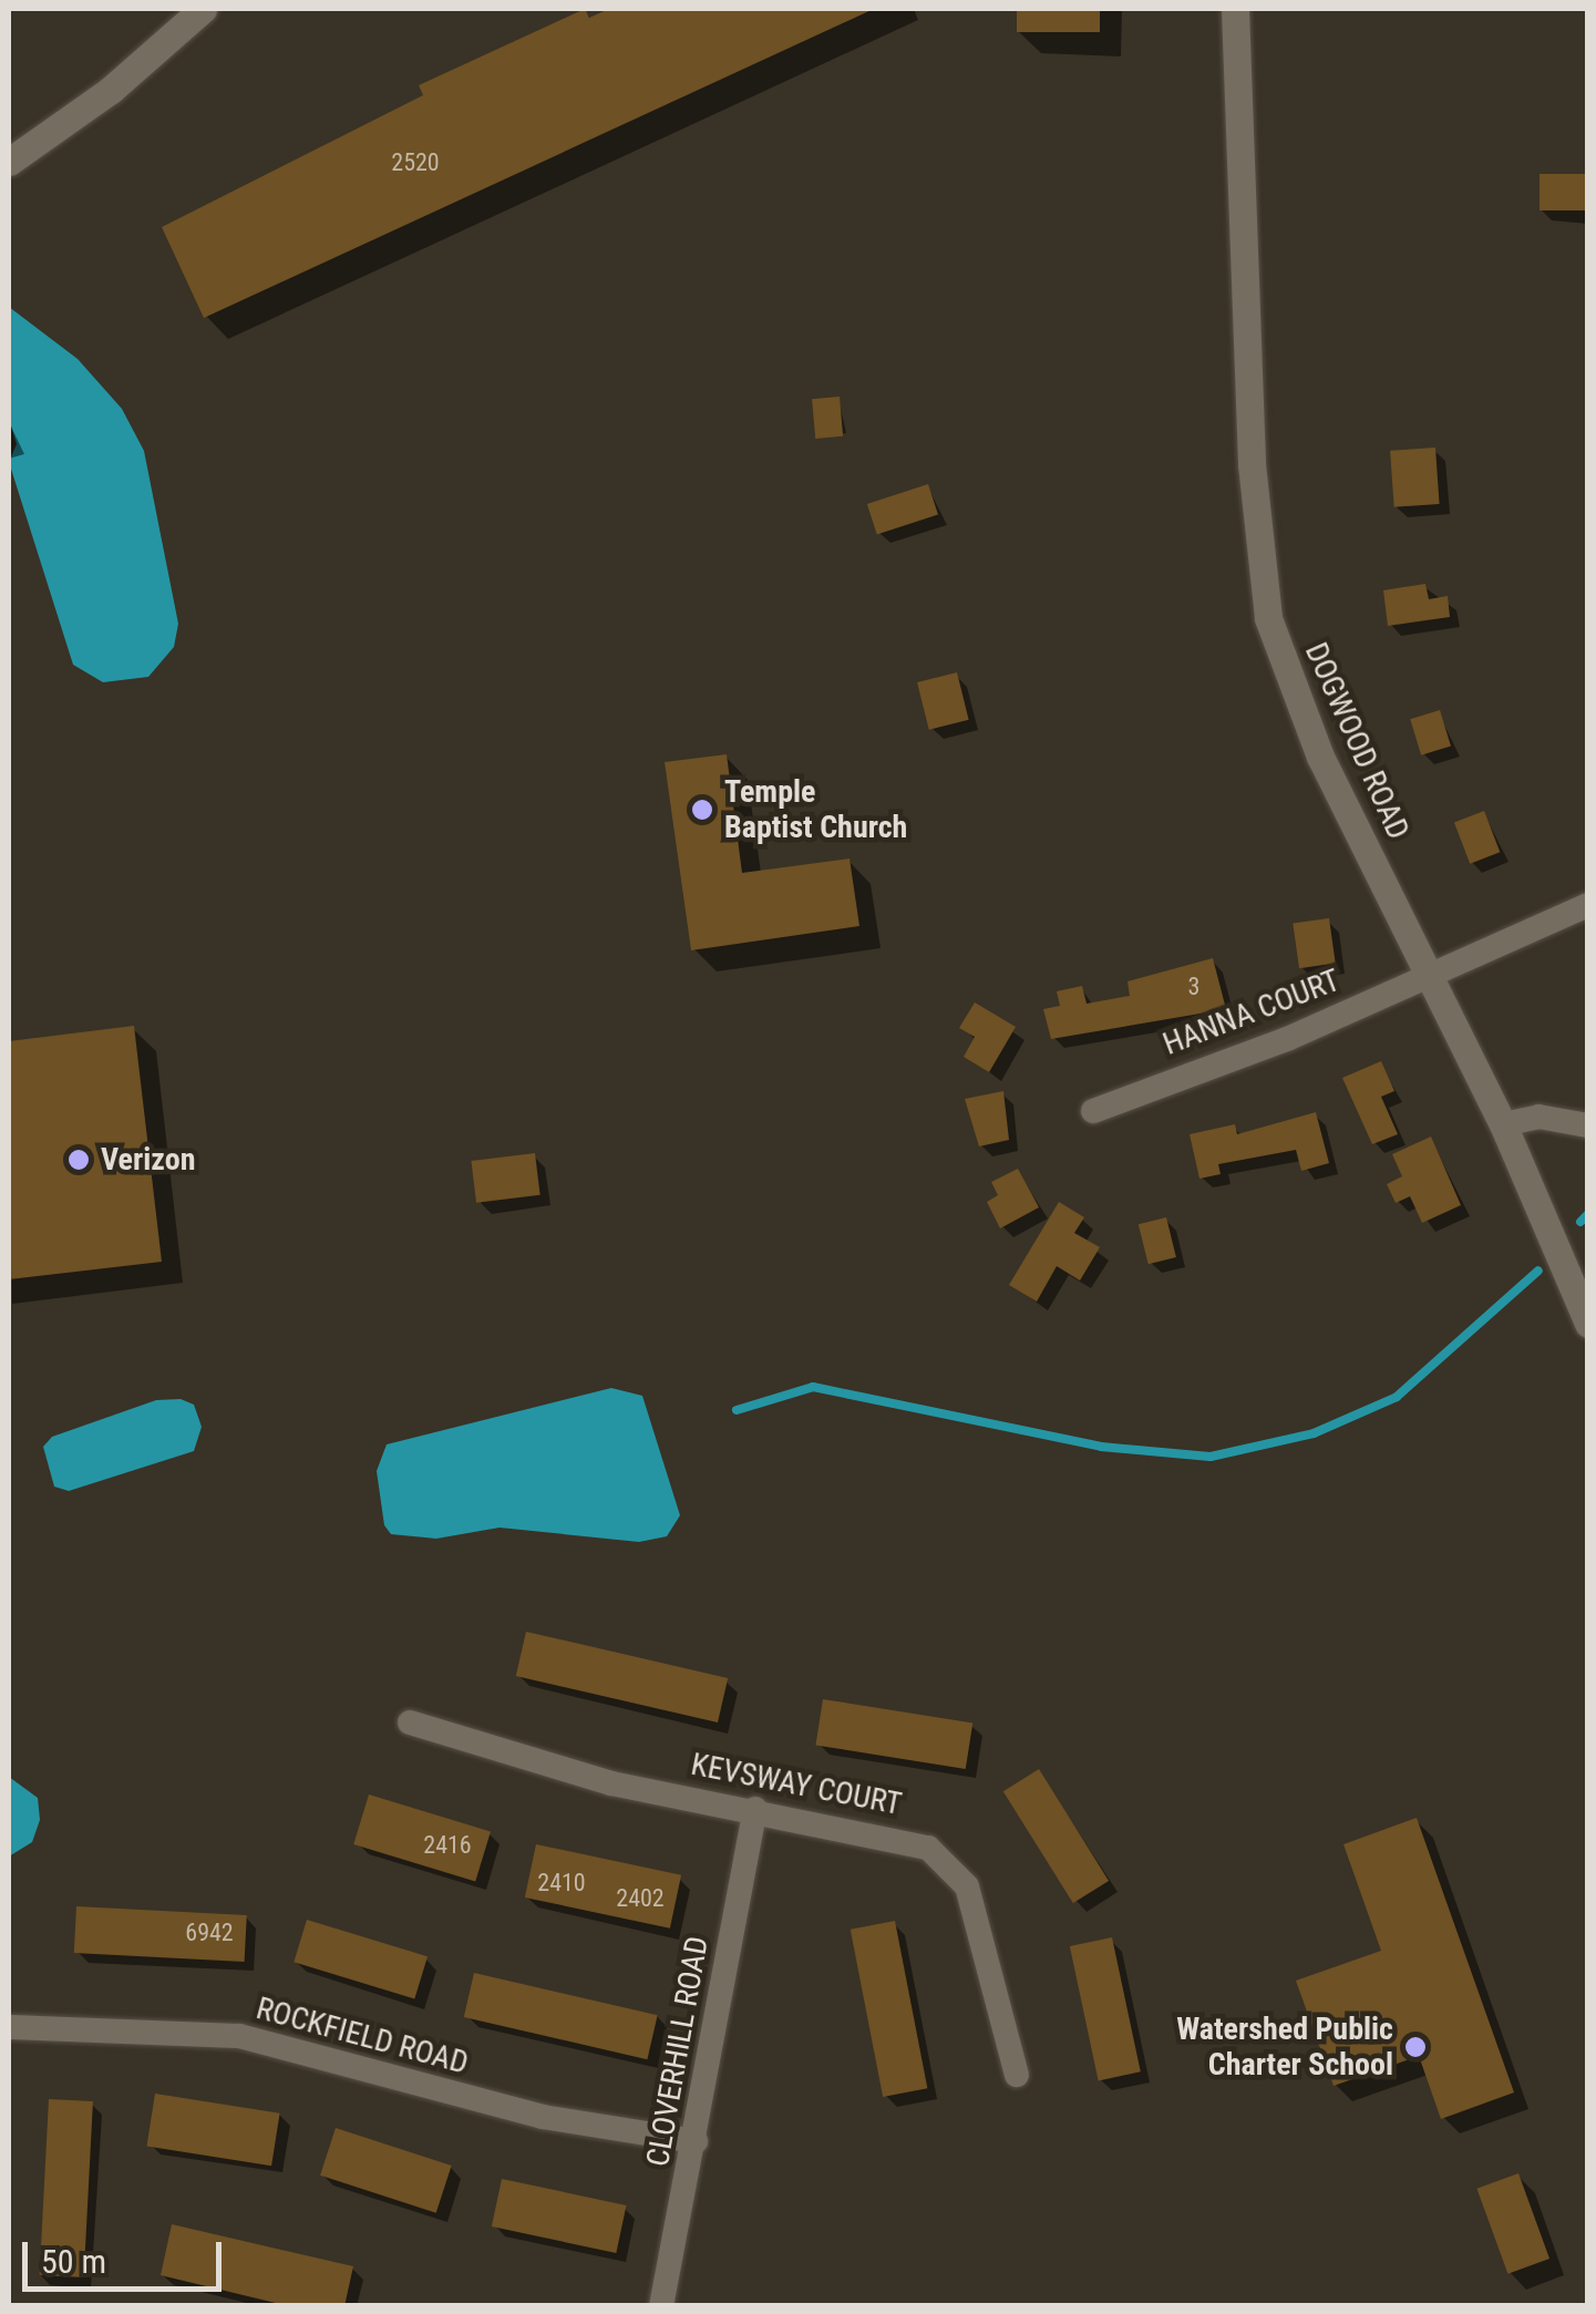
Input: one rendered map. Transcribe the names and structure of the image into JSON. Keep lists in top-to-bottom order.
{
  "streets": {
    "main road": ["DOGWOOD ROAD"],
    "street": [
      "HANNA COURT",
      "KEVSWAY COURT",
      "ROCKFIELD ROAD",
      "CLOVERHILL ROAD"
    ]
  },
  "crossings": [
    ["DOGWOOD ROAD", "HANNA COURT"],
    ["KEVSWAY COURT", "CLOVERHILL ROAD"],
    ["ROCKFIELD ROAD", "CLOVERHILL ROAD"]
  ],
  "places": ["Temple Baptist Church", "Verizon", "Watershed Public Charter School"],
  "house_numbers": [
    "2520",
    "3",
    "2416",
    "2410",
    "2402",
    "6942"
  ],
  "scale_bar": "50 m"
}
